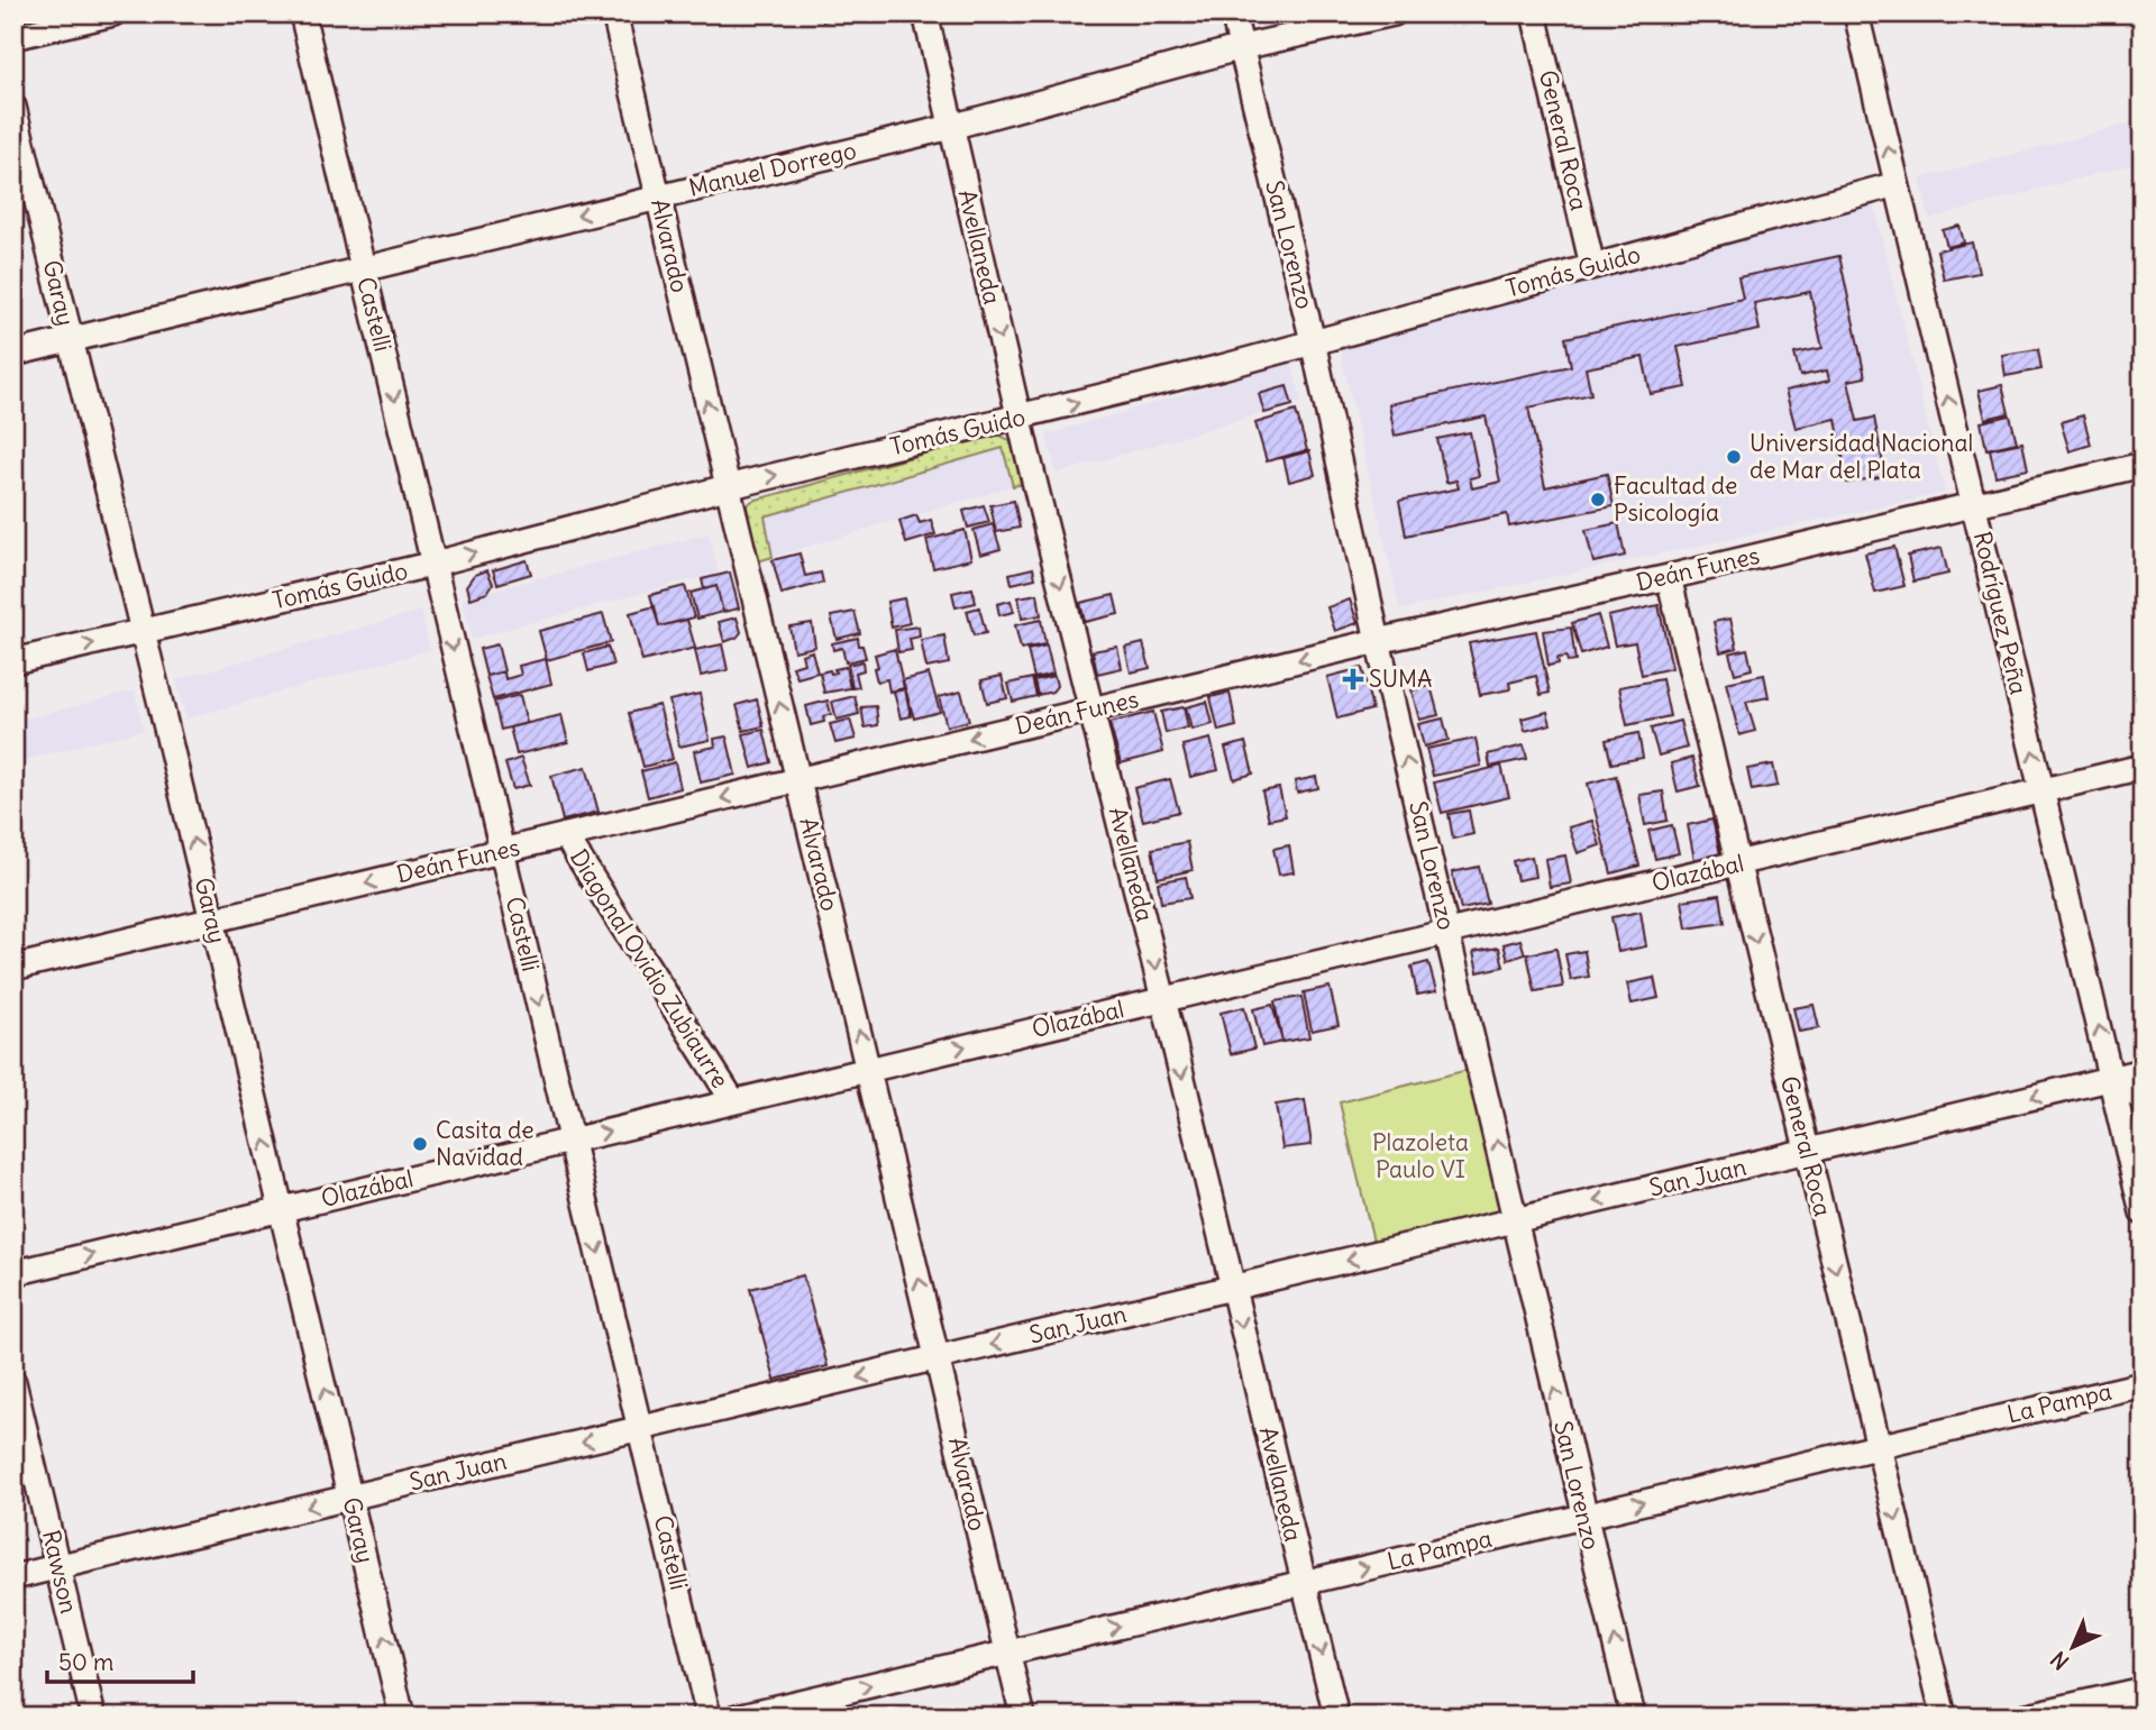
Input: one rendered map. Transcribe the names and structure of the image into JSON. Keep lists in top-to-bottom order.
{
  "streets": {
    "street": [
      "General Roca",
      "Manuel Dorrego",
      "San Lorenzo",
      "Alvarado",
      "Avellaneda",
      "Tomás Guido",
      "Garay",
      "Castelli",
      "Deán Funes",
      "Rodríguez Peña",
      "Olazábal",
      "Diagonal Ovidio Zubiaurre",
      "San Juan",
      "La Pampa",
      "Rawson"
    ]
  },
  "crossings": [
    ["General Roca", "Tomás Guido"],
    ["General Roca", "Deán Funes"],
    ["General Roca", "Olazábal"],
    ["General Roca", "San Juan"],
    ["General Roca", "La Pampa"],
    ["Manuel Dorrego", "San Lorenzo"],
    ["Manuel Dorrego", "Alvarado"],
    ["Manuel Dorrego", "Avellaneda"],
    ["Manuel Dorrego", "Garay"],
    ["Manuel Dorrego", "Castelli"],
    ["San Lorenzo", "Tomás Guido"],
    ["San Lorenzo", "Deán Funes"],
    ["San Lorenzo", "Olazábal"],
    ["San Lorenzo", "San Juan"],
    ["San Lorenzo", "La Pampa"],
    ["Alvarado", "Tomás Guido"],
    ["Alvarado", "Deán Funes"],
    ["Alvarado", "Olazábal"],
    ["Alvarado", "San Juan"],
    ["Alvarado", "La Pampa"],
    ["Avellaneda", "Tomás Guido"],
    ["Avellaneda", "Deán Funes"],
    ["Avellaneda", "Olazábal"],
    ["Avellaneda", "San Juan"],
    ["Avellaneda", "La Pampa"],
    ["Tomás Guido", "Garay"],
    ["Tomás Guido", "Castelli"],
    ["Tomás Guido", "Rodríguez Peña"],
    ["Garay", "Deán Funes"],
    ["Garay", "Olazábal"],
    ["Garay", "San Juan"],
    ["Castelli", "Deán Funes"],
    ["Castelli", "Olazábal"],
    ["Castelli", "San Juan"],
    ["Deán Funes", "Rodríguez Peña"],
    ["Deán Funes", "Diagonal Ovidio Zubiaurre"],
    ["Rodríguez Peña", "Olazábal"],
    ["Rodríguez Peña", "San Juan"],
    ["Olazábal", "Diagonal Ovidio Zubiaurre"],
    ["San Juan", "Rawson"]
  ],
  "one_way": [
    "General Roca",
    "San Lorenzo",
    "Alvarado",
    "Avellaneda",
    "Tomás Guido",
    "Garay",
    "Castelli",
    "Deán Funes",
    "Rodríguez Peña",
    "San Juan",
    "La Pampa"
  ],
  "parks": ["Plazoleta Paulo VI"],
  "places": {
    "other": ["Universidad Nacional de Mar del Plata", "Facultad de Psicología", "Casita de Navidad"],
    "health": ["SUMA"]
  },
  "scale_bar": "50 m",
  "north": "bottom left"
}
